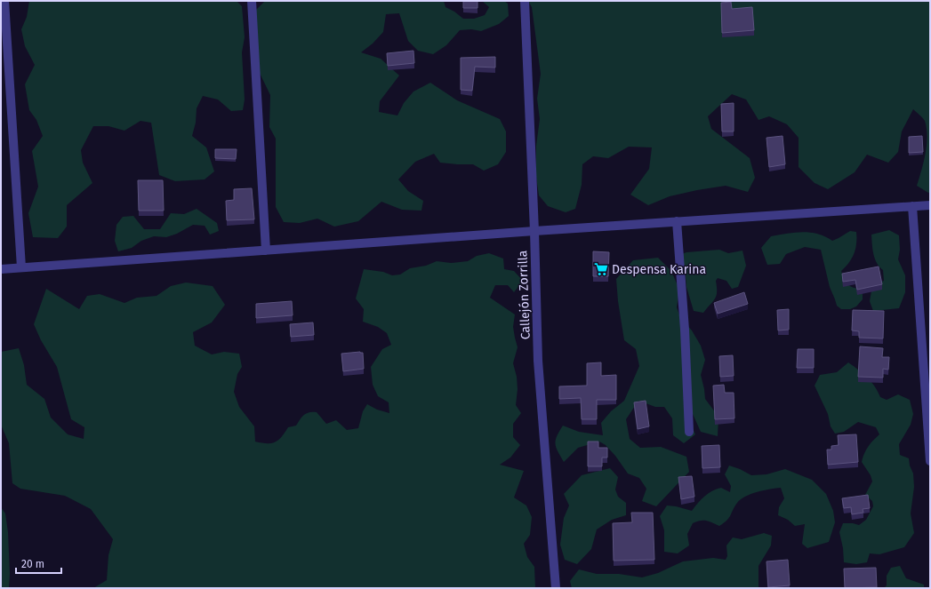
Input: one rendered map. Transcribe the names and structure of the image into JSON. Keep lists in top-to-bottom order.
{
  "streets": {
    "street": ["Callejón Zorrilla"]
  },
  "places": {
    "supermarket": ["Despensa Karina"]
  },
  "scale_bar": "20 m"
}
